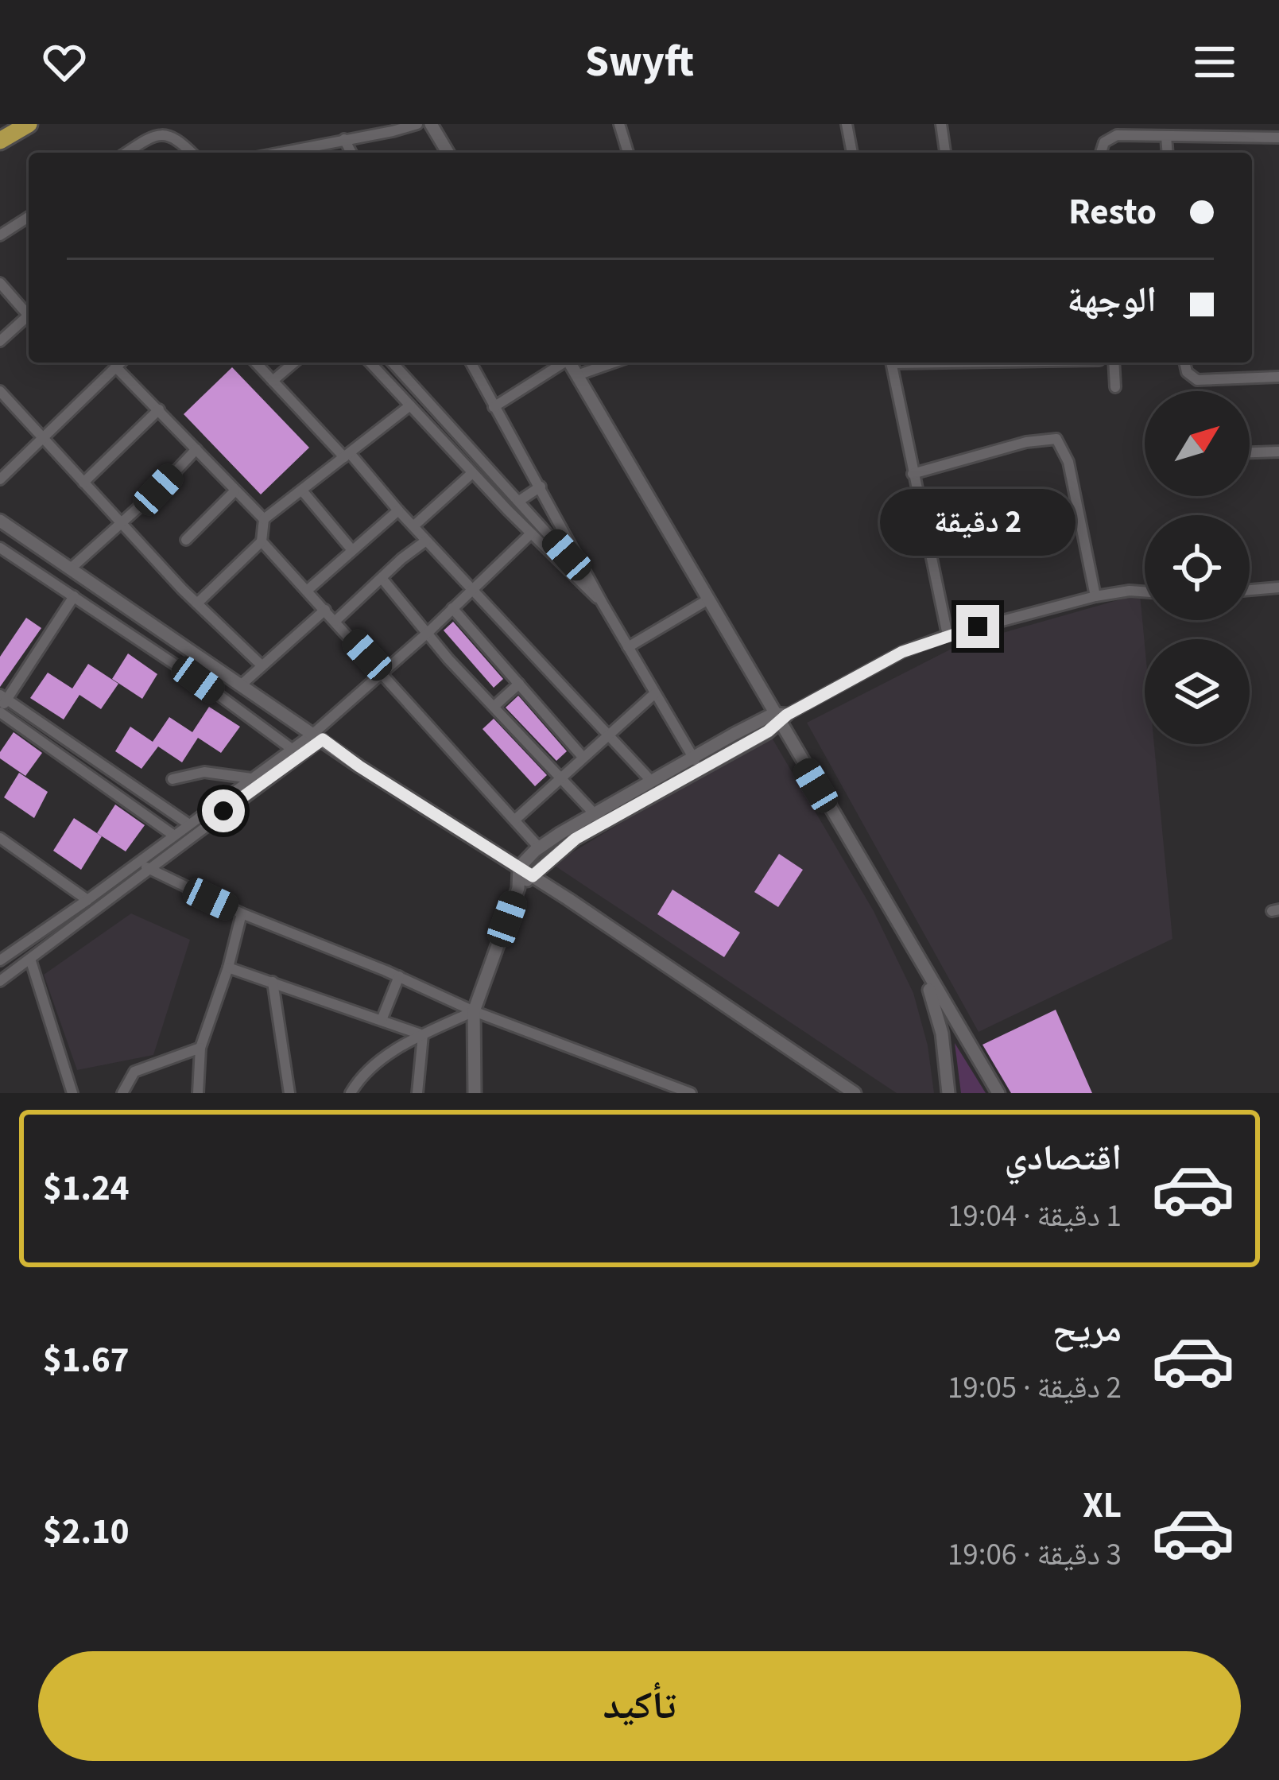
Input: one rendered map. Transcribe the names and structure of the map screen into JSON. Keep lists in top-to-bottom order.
{
  "north": "top right",
  "page": {
    "header": "Swyft",
    "banner": ["Resto", "الوجهة"],
    "bubble": "2 دقيقة",
    "list": [
      {
        "name": "اقتصادي",
        "note": "1 دقيقة · 19:04",
        "value": "$1.24"
      },
      {
        "name": "مريح",
        "note": "2 دقيقة · 19:05",
        "value": "$1.67"
      },
      {
        "name": "XL",
        "note": "3 دقيقة · 19:06",
        "value": "$2.10"
      }
    ],
    "buttons": "تأكيد"
  }
}
